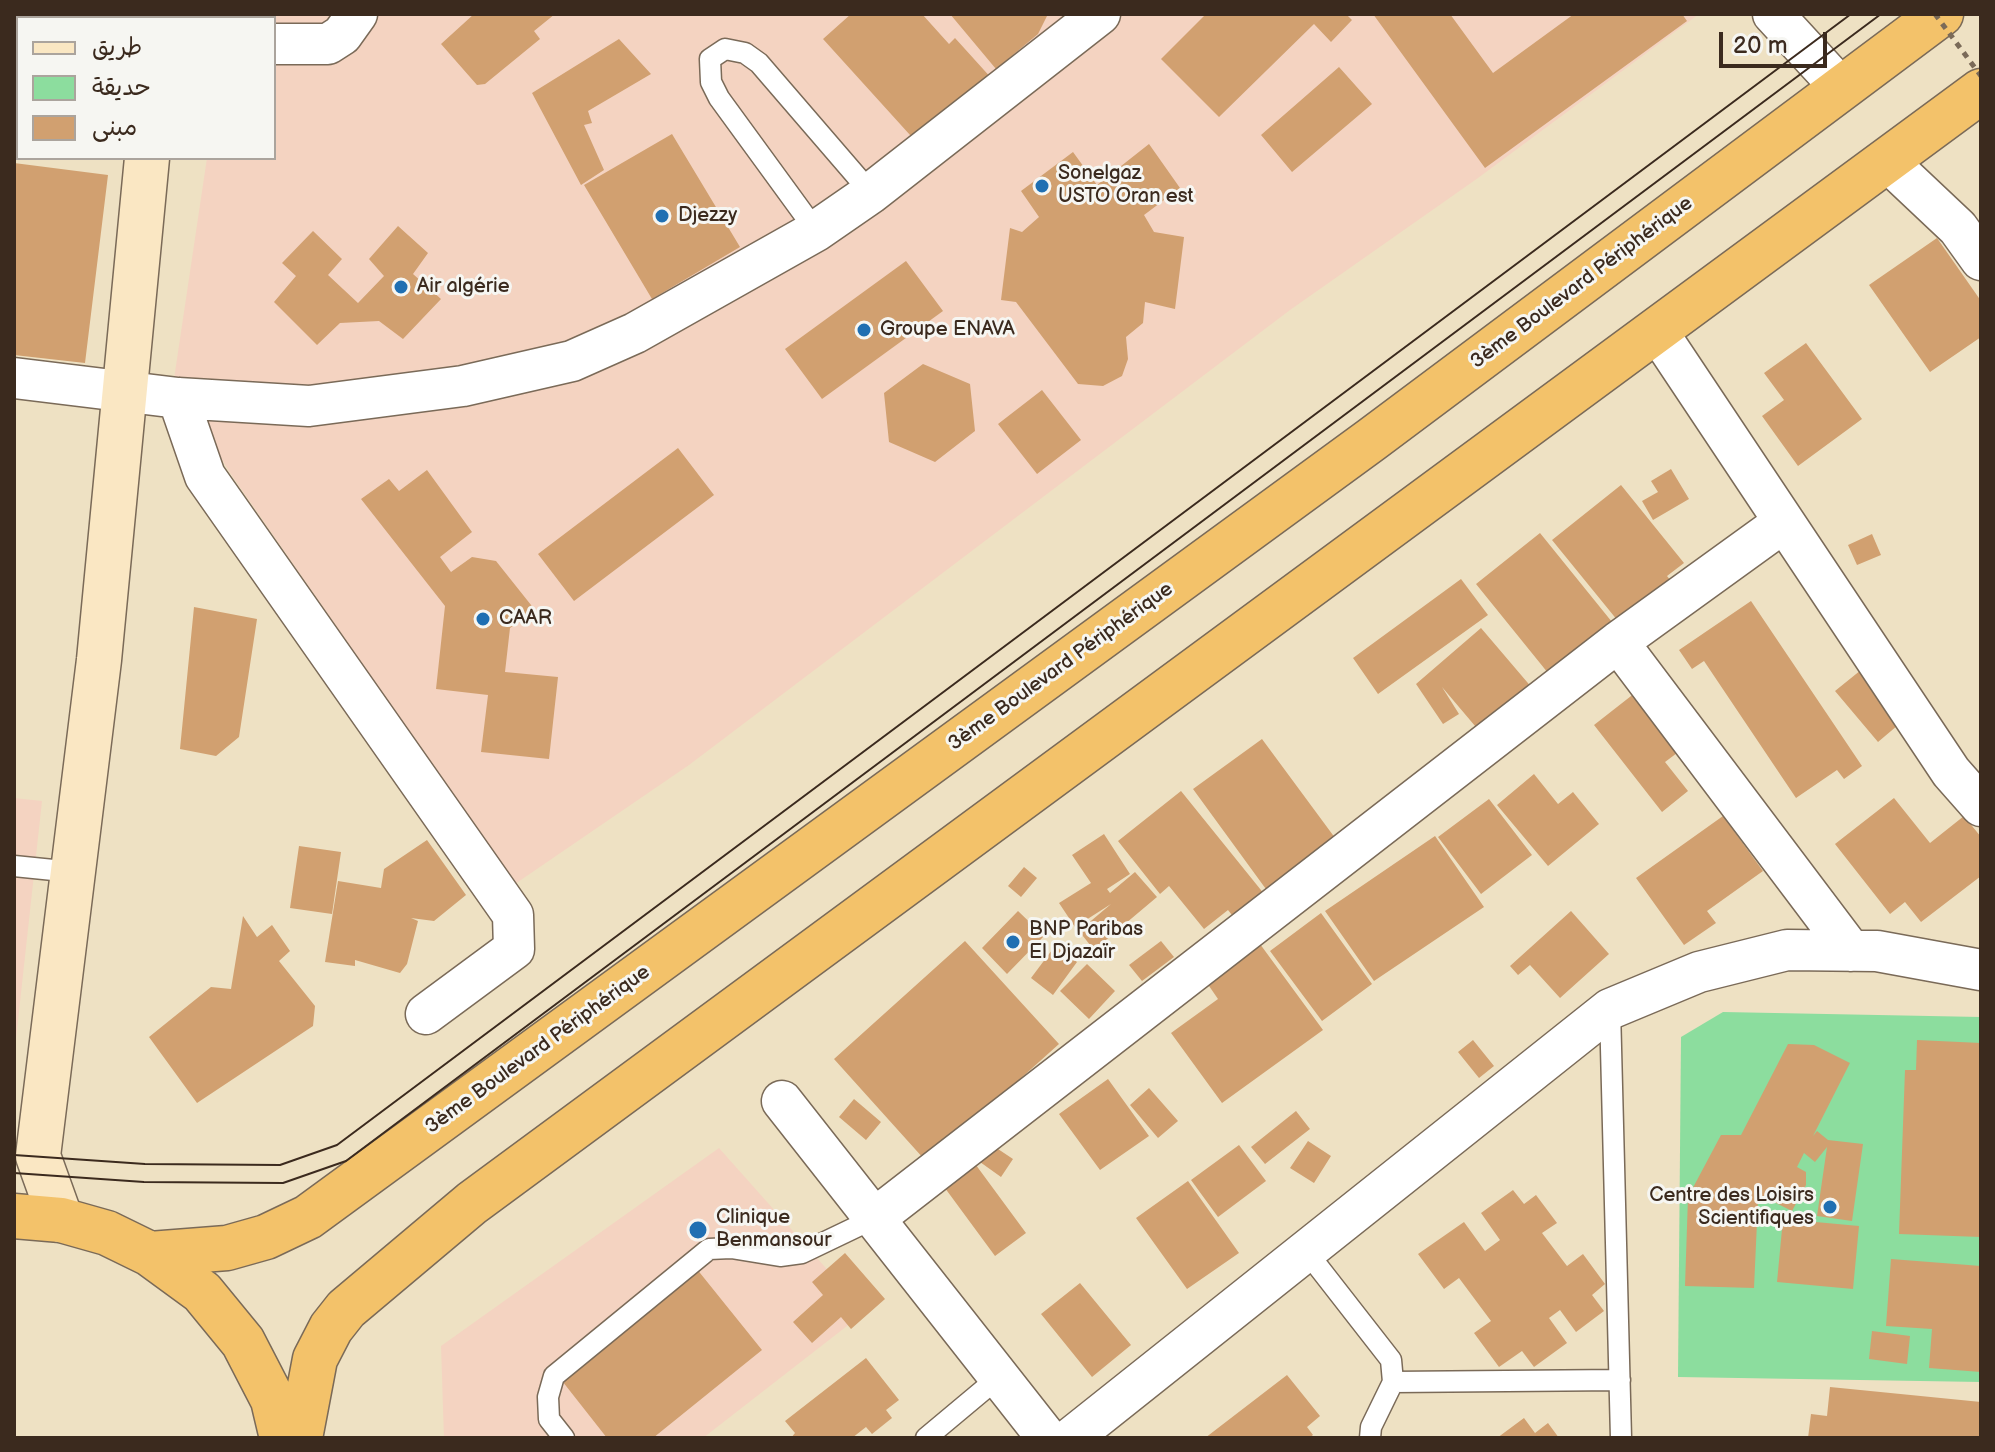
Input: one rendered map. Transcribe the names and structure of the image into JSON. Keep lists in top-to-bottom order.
{
  "streets": {
    "highway": ["3ème Boulevard Périphérique"]
  },
  "places": [
    "Sonelgaz USTO Oran est",
    "Djezzy",
    "Air algérie",
    "Groupe ENAVA",
    "CAAR",
    "BNP Paribas El Djazaïr",
    "Centre des Loisirs Scientifiques",
    "Clinique Benmansour"
  ],
  "legend": ["طريق", "حديقة", "مبنى"],
  "scale_bar": "20 m"
}
